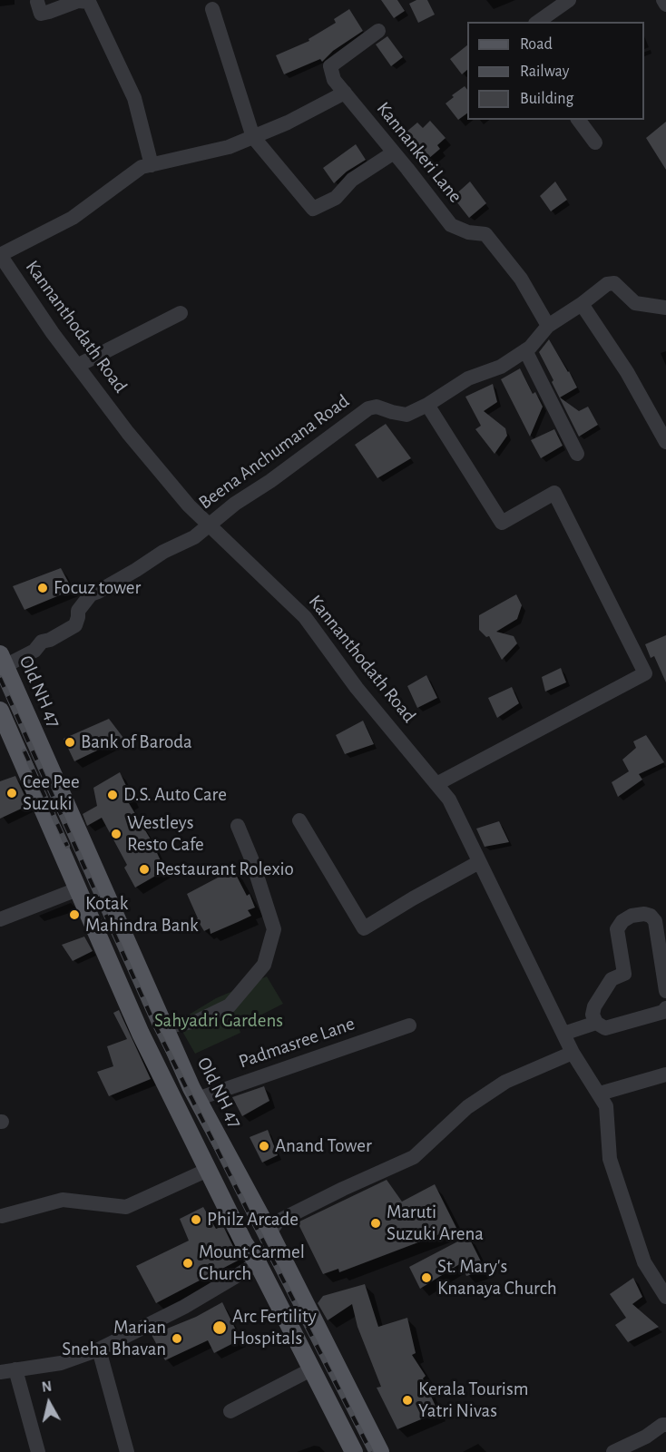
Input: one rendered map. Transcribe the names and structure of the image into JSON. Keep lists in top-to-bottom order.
{
  "streets": {
    "main road": ["Old NH 47"],
    "street": [
      "Kannankeri Lane",
      "Kannanthodath Road",
      "Beena Anchumana Road",
      "Padmasree Lane"
    ]
  },
  "crossings": [
    ["Kannankeri Lane", "Beena Anchumana Road"],
    ["Kannanthodath Road", "Beena Anchumana Road"],
    ["Beena Anchumana Road", "Old NH 47"],
    ["Old NH 47", "Padmasree Lane"]
  ],
  "parks": ["Sahyadri Gardens"],
  "places": [
    "Focuz tower",
    "Bank of Baroda",
    "Cee Pee Suzuki",
    "D.S. Auto Care",
    "Westleys Resto Cafe",
    "Restaurant Rolexio",
    "Kotak Mahindra Bank",
    "Anand Tower",
    "Philz Arcade",
    "Maruti Suzuki Arena",
    "Mount Carmel Church",
    "St. Mary's Knanaya Church",
    "Arc Fertility Hospitals",
    "Marian Sneha Bhavan",
    "Kerala Tourism Yatri Nivas"
  ],
  "legend": ["Road", "Railway", "Building"],
  "north": "top"
}
